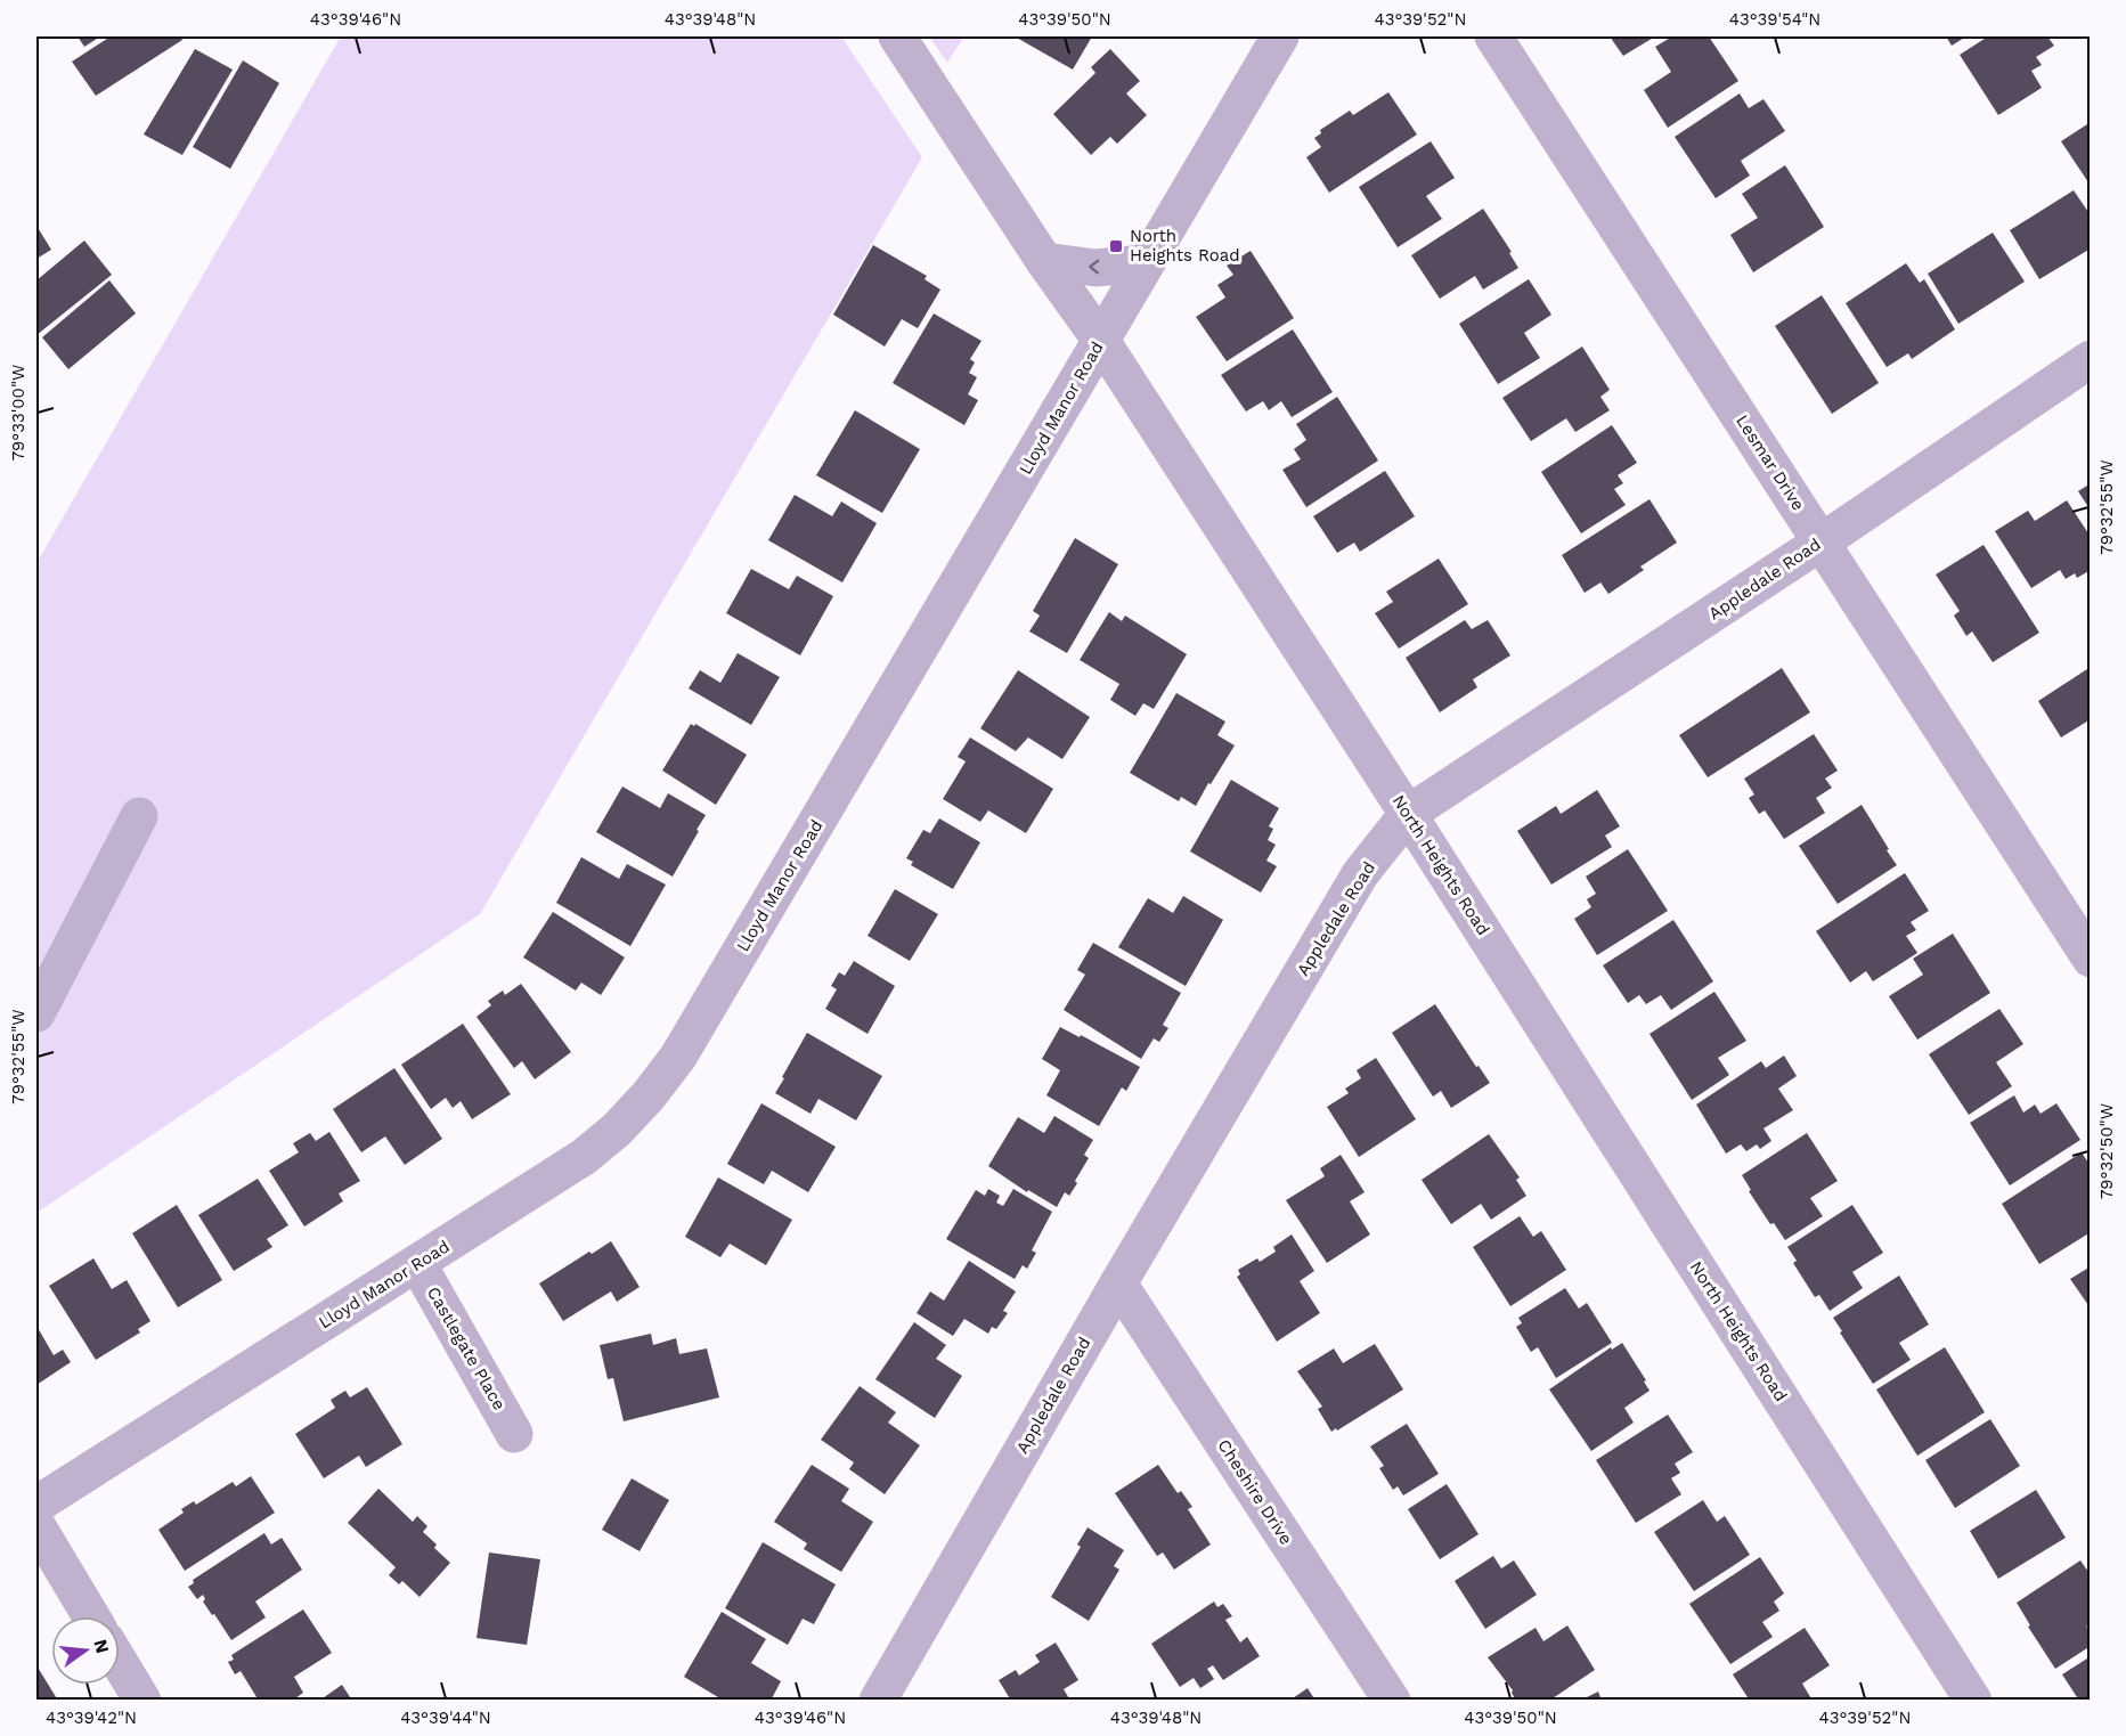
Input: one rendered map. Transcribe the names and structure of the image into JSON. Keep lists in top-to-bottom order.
{
  "streets": {
    "street": [
      "Lloyd Manor Road",
      "Lesmar Drive",
      "Appledale Road",
      "North Heights Road",
      "Castlegate Place",
      "Cheshire Drive"
    ]
  },
  "crossings": [
    ["Lloyd Manor Road", "North Heights Road"],
    ["Lloyd Manor Road", "Castlegate Place"],
    ["Lesmar Drive", "Appledale Road"],
    ["Appledale Road", "North Heights Road"],
    ["Appledale Road", "Cheshire Drive"]
  ],
  "places": {
    "transit": ["North Heights Road"]
  },
  "north": "right",
  "coordinates": [
    "43°39'46\"N",
    "43°39'48\"N",
    "43°39'50\"N",
    "43°39'52\"N",
    "43°39'54\"N",
    "79°33'00\"W",
    "79°32'55\"W",
    "79°32'50\"W",
    "43°39'42\"N",
    "43°39'44\"N"
  ]
}
